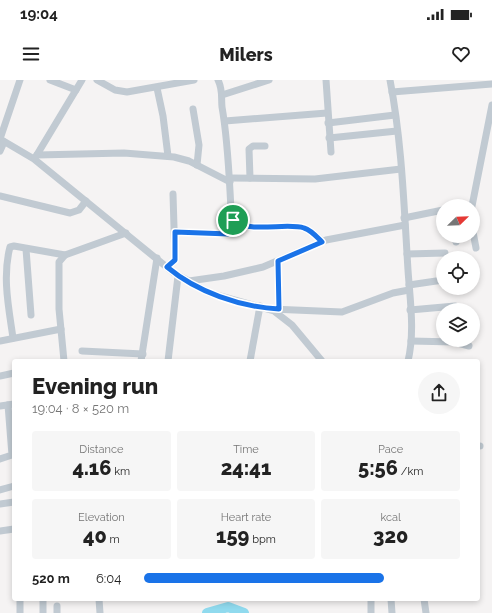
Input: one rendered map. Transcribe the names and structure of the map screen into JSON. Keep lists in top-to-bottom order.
{
  "north": "top right",
  "page": {
    "status": "19:04",
    "header": "Milers",
    "heading": ["Evening run", "19:04 · 8 × 520 m"],
    "stats": [
      ["Distance", "4.16 km"],
      ["Time", "24:41"],
      ["Pace", "5:56 /km"],
      ["Elevation", "40 m"],
      ["Heart rate", "159 bpm"],
      ["kcal", "320"]
    ],
    "list": [
      {
        "name": "520 m",
        "note": "6:04"
      }
    ]
  }
}
